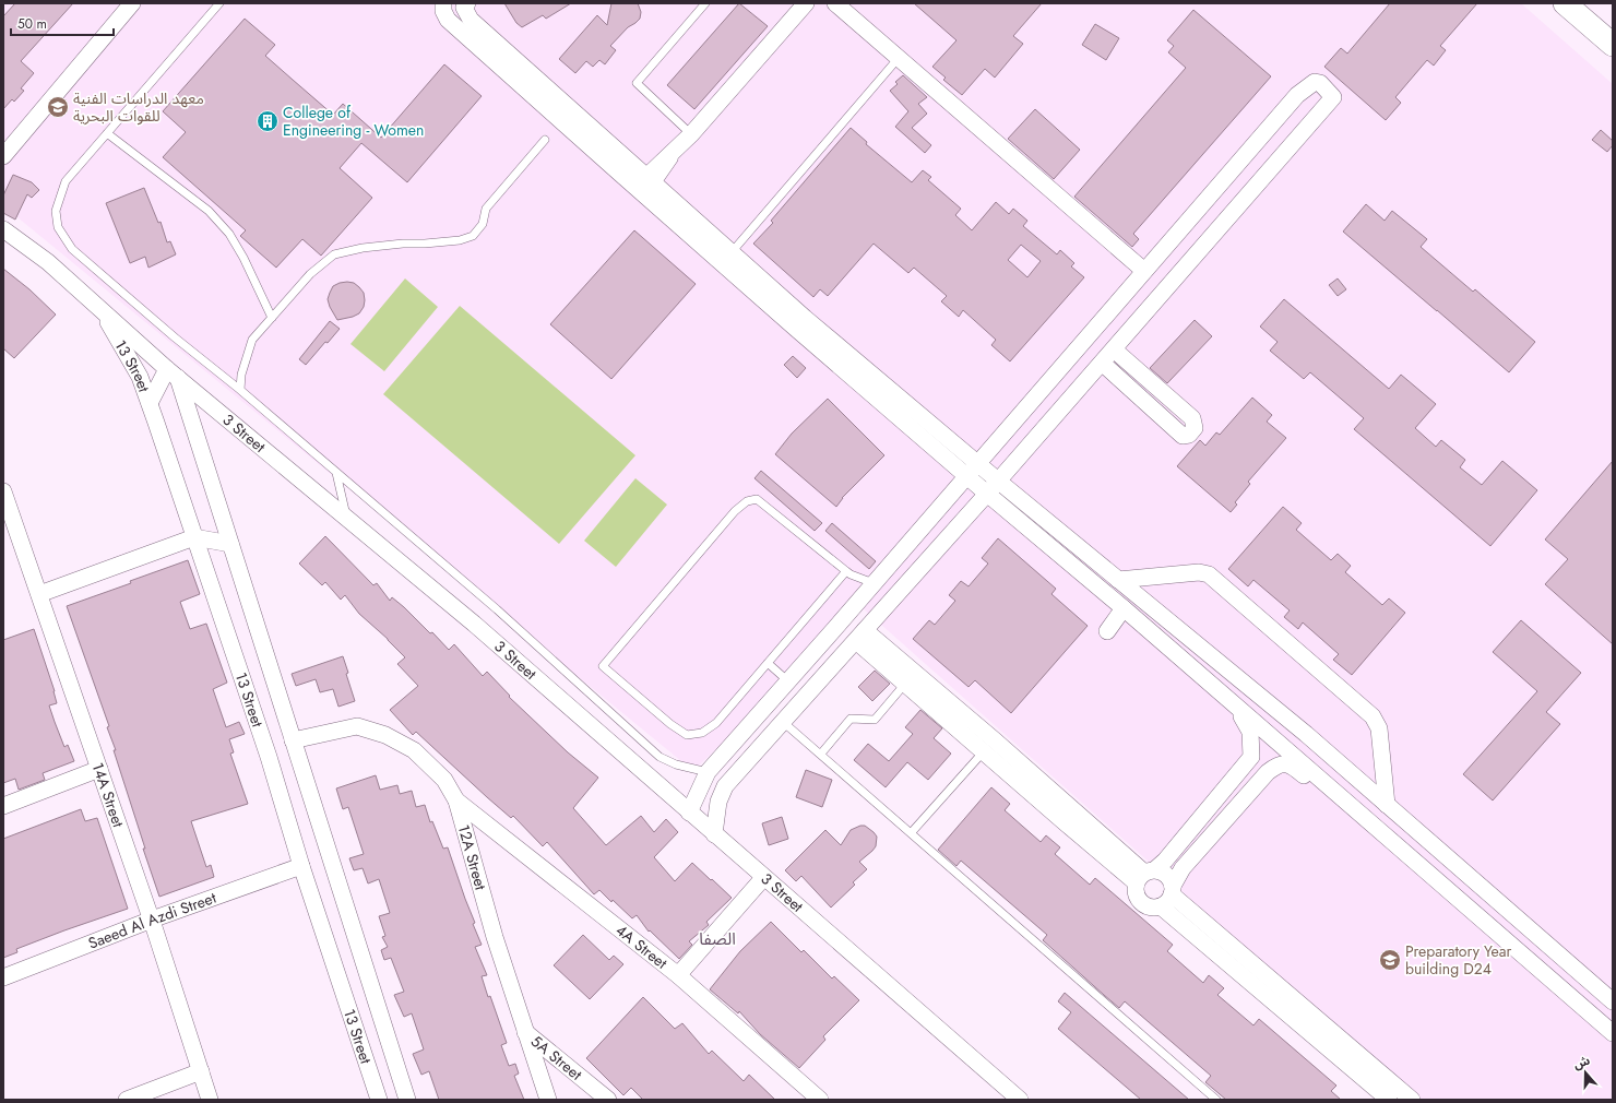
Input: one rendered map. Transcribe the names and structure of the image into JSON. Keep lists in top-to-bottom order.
{
  "streets": {
    "street": [
      "13 Street",
      "3 Street",
      "14A Street",
      "12A Street",
      "Saeed Al Azdi Street",
      "4A Street",
      "5A Street"
    ]
  },
  "crossings": [
    ["13 Street", "3 Street"],
    ["13 Street", "12A Street"],
    ["13 Street", "Saeed Al Azdi Street"],
    ["14A Street", "Saeed Al Azdi Street"],
    ["12A Street", "4A Street"],
    ["12A Street", "5A Street"]
  ],
  "districts": ["الصفا"],
  "places": {
    "school or university": ["معهد الدراسات الفنية للقوات البحرية", "Preparatory Year building D24"],
    "building": ["College of Engineering - Women"]
  },
  "scale_bar": "50 m",
  "north": "top"
}
